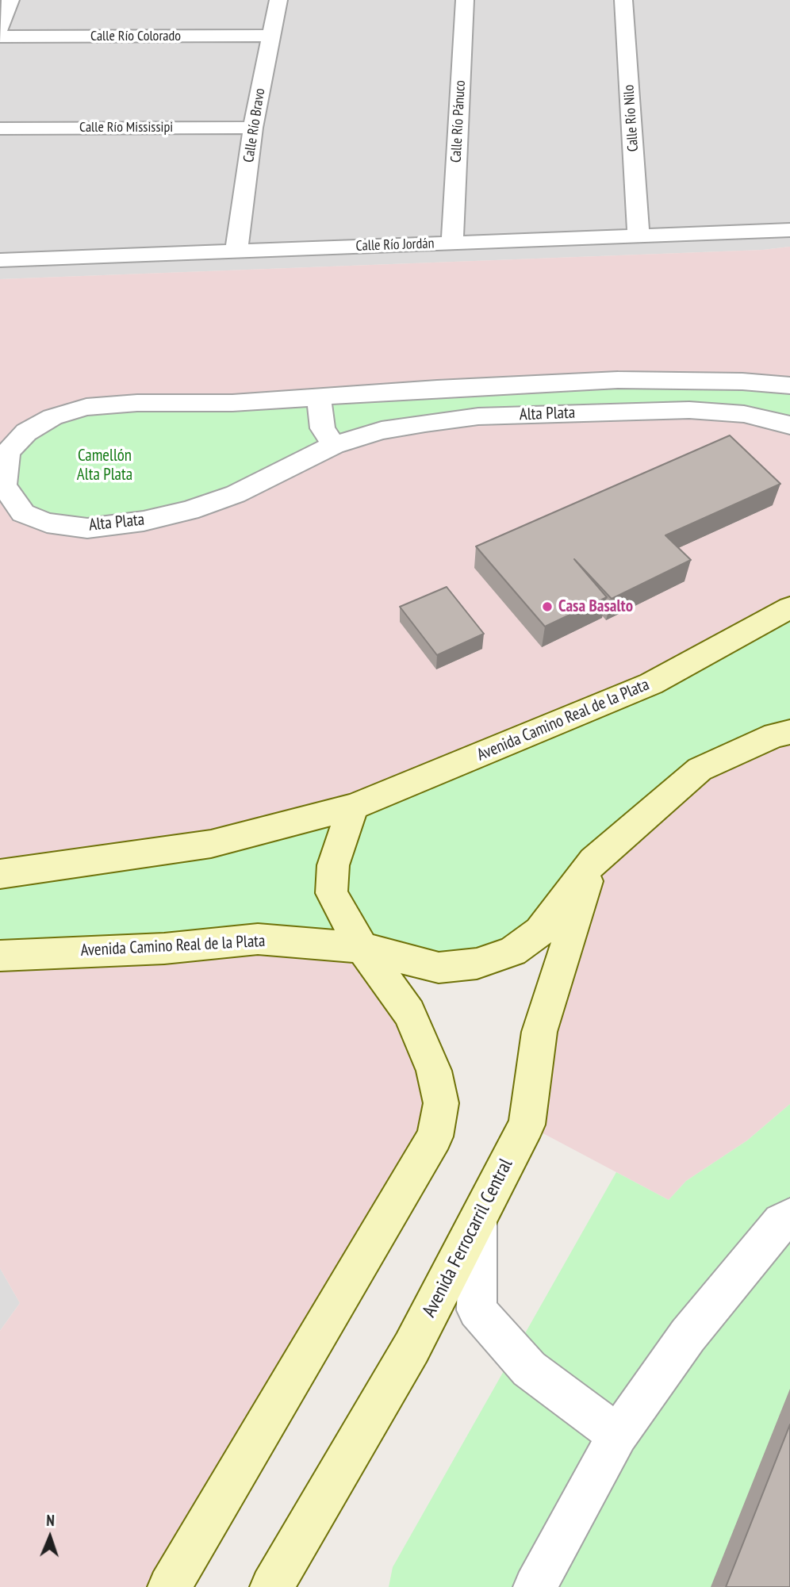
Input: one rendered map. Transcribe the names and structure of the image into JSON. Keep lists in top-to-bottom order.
{
  "streets": {
    "main road": ["Avenida Camino Real de la Plata", "Avenida Ferrocarril Central"],
    "street": [
      "Calle Río Colorado",
      "Calle Río Nilo",
      "Calle Río Pánuco",
      "Calle Río Bravo",
      "Calle Río Mississipi",
      "Calle Río Jordán",
      "Alta Plata"
    ]
  },
  "crossings": [
    ["Calle Río Colorado", "Calle Río Bravo"],
    ["Calle Río Nilo", "Calle Río Jordán"],
    ["Calle Río Pánuco", "Calle Río Jordán"],
    ["Calle Río Bravo", "Calle Río Mississipi"],
    ["Calle Río Bravo", "Calle Río Jordán"],
    ["Avenida Camino Real de la Plata", "Avenida Ferrocarril Central"]
  ],
  "parks": ["Camellón Alta Plata"],
  "places": ["Casa Basalto"],
  "north": "top"
}
